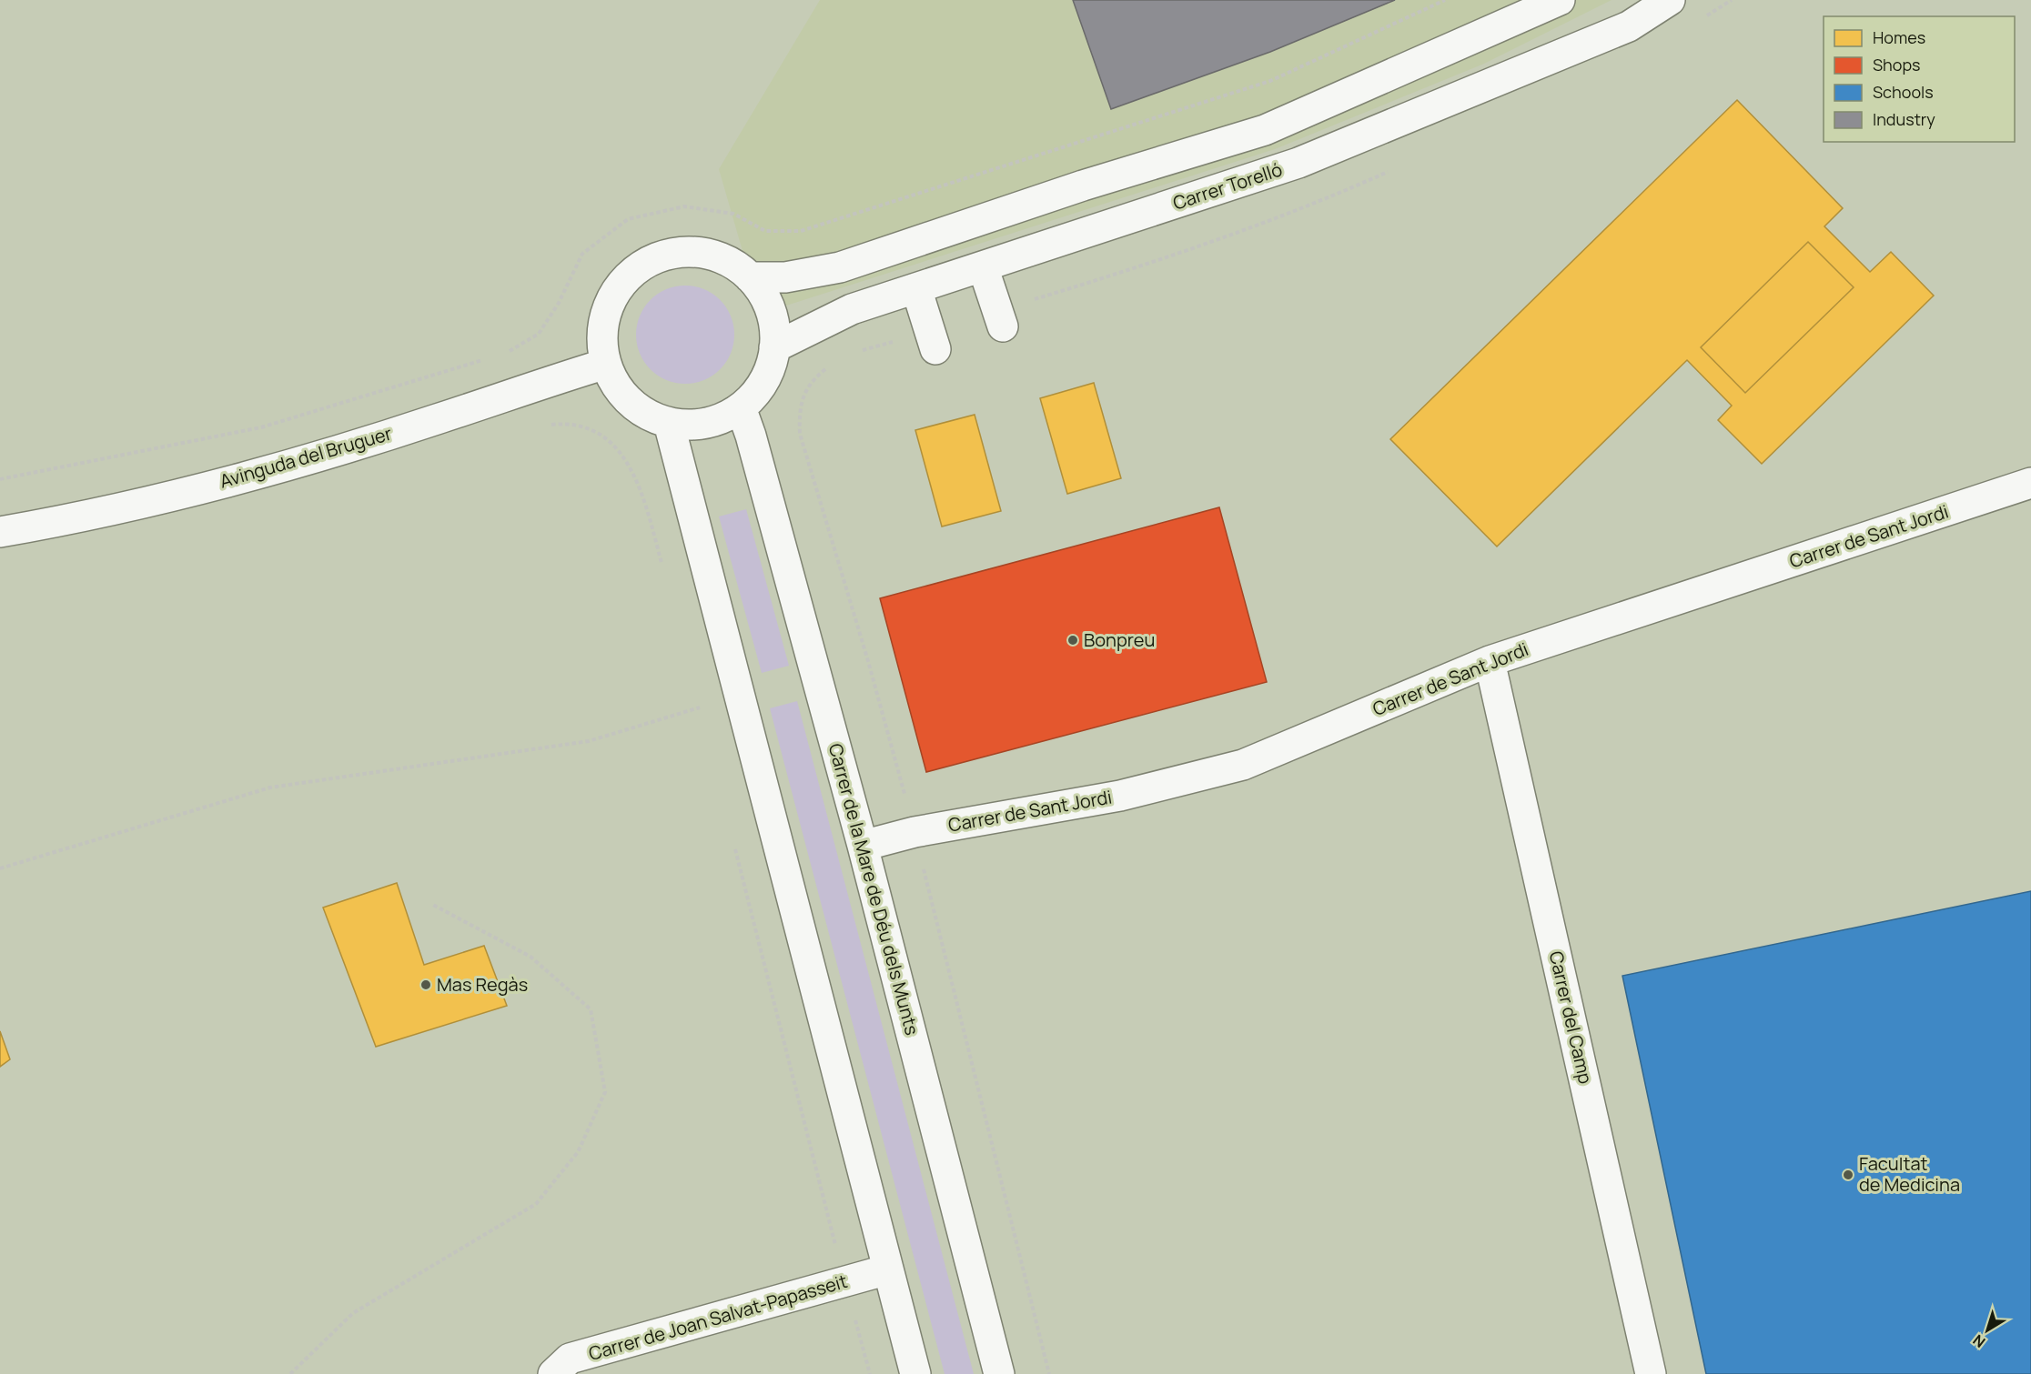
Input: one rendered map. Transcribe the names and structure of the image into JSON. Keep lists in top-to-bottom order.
{
  "streets": {
    "street": [
      "Carrer Torelló",
      "Avinguda del Bruguer",
      "Carrer de Sant Jordi",
      "Carrer de la Mare de Déu dels Munts",
      "Carrer del Camp",
      "Carrer de Joan Salvat-Papasseit"
    ]
  },
  "crossings": [
    ["Carrer Torelló", "Avinguda del Bruguer"],
    ["Carrer Torelló", "Carrer de la Mare de Déu dels Munts"],
    ["Avinguda del Bruguer", "Carrer de la Mare de Déu dels Munts"],
    ["Carrer de Sant Jordi", "Carrer de la Mare de Déu dels Munts"],
    ["Carrer de Sant Jordi", "Carrer del Camp"]
  ],
  "places": ["Bonpreu", "Mas Regàs", "Facultat de Medicina"],
  "legend": [
    "Homes",
    "Shops",
    "Schools",
    "Industry"
  ],
  "north": "bottom left"
}
